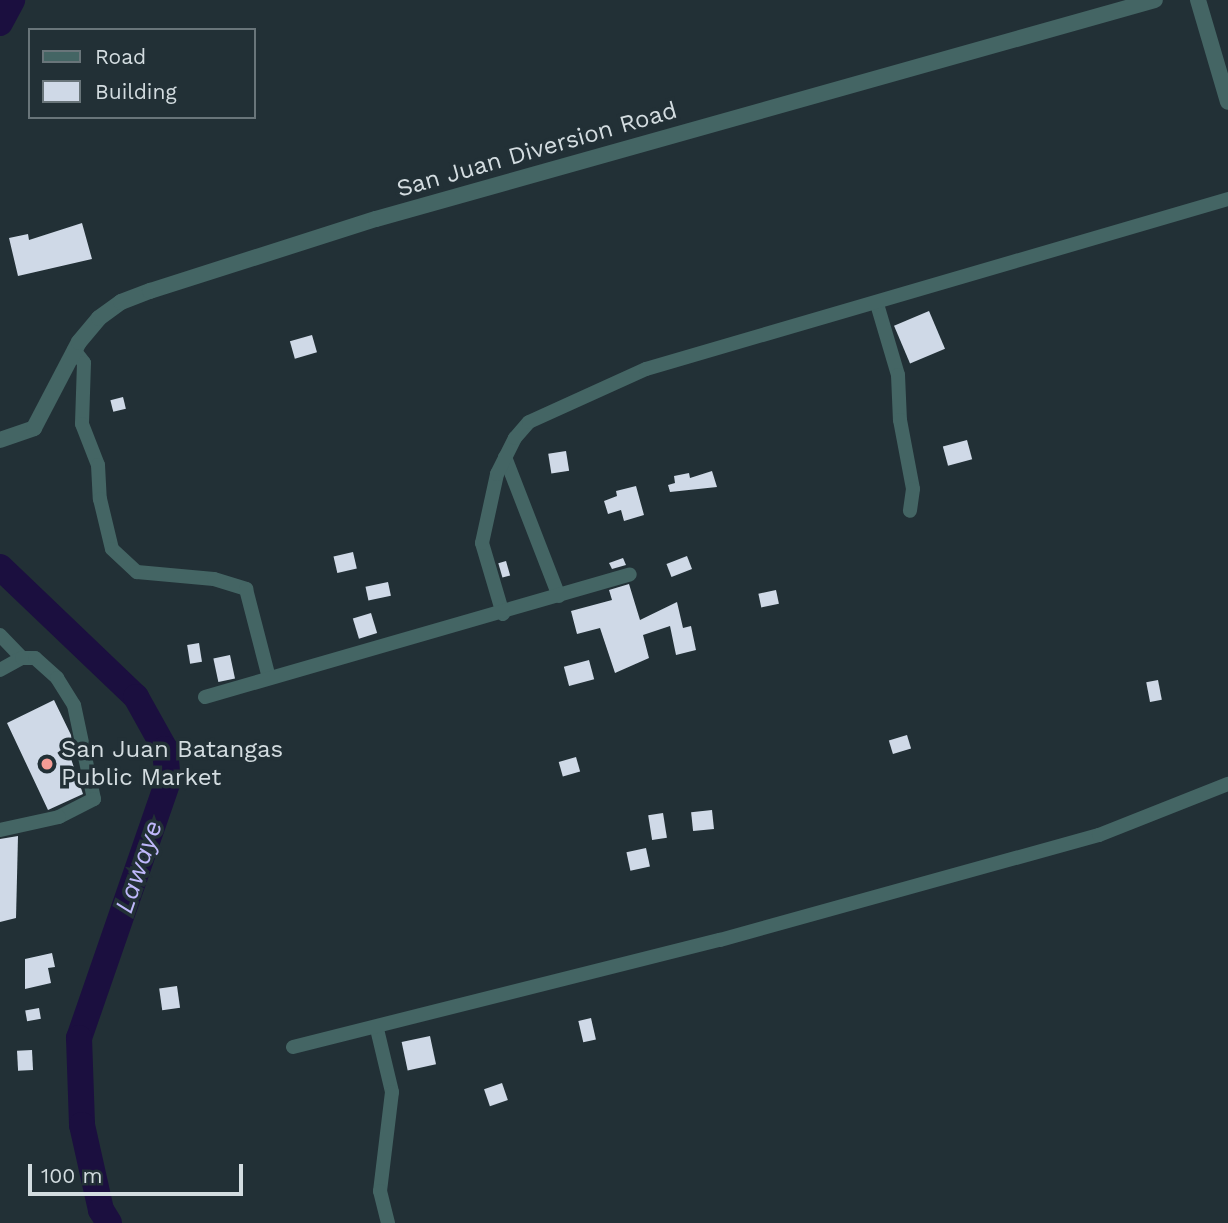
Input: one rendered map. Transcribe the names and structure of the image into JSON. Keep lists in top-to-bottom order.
{
  "streets": {
    "street": ["San Juan Diversion Road"]
  },
  "water": ["Lawaye"],
  "places": ["San Juan Batangas Public Market"],
  "legend": ["Road", "Building"],
  "scale_bar": "100 m"
}
